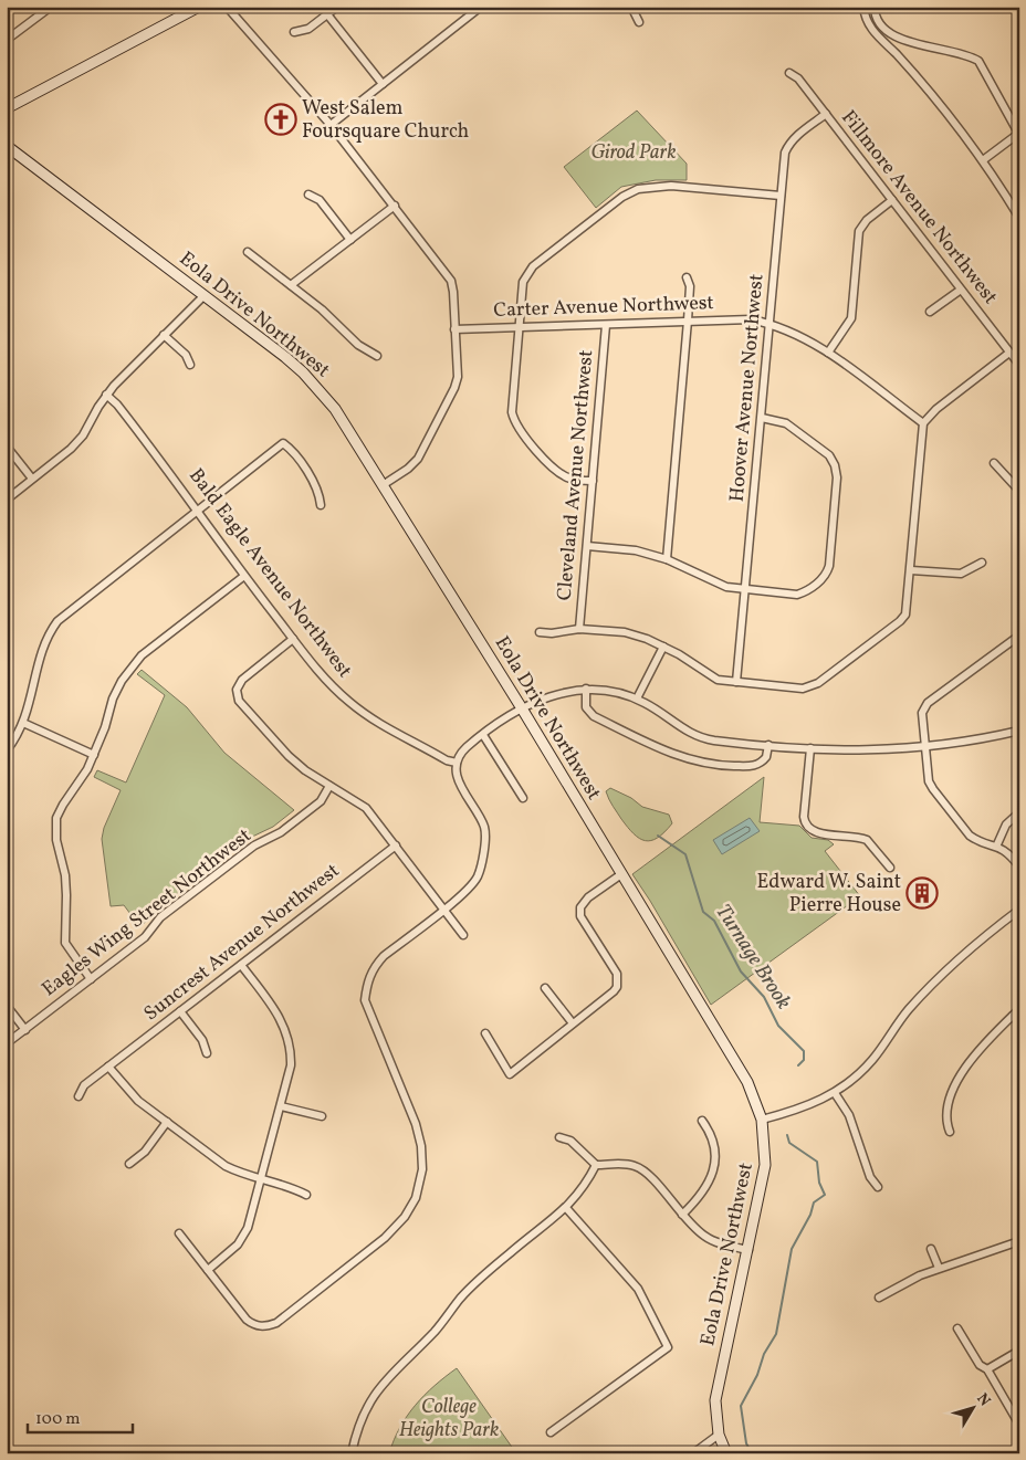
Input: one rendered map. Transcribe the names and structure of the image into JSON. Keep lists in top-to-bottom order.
{
  "streets": {
    "main road": ["Eola Drive Northwest"],
    "street": [
      "Fillmore Avenue Northwest",
      "Carter Avenue Northwest",
      "Hoover Avenue Northwest",
      "Cleveland Avenue Northwest",
      "Bald Eagle Avenue Northwest",
      "Eagles Wing Street Northwest",
      "Suncrest Avenue Northwest"
    ]
  },
  "crossings": [
    ["Fillmore Avenue Northwest", "Hoover Avenue Northwest"],
    ["Carter Avenue Northwest", "Hoover Avenue Northwest"],
    ["Carter Avenue Northwest", "Cleveland Avenue Northwest"]
  ],
  "water": ["Turnage Brook"],
  "parks": ["Girod Park", "College Heights Park"],
  "places": {
    "church": ["West Salem Foursquare Church"],
    "building": ["Edward W. Saint Pierre House"]
  },
  "scale_bar": "100 m",
  "north": "top right"
}
